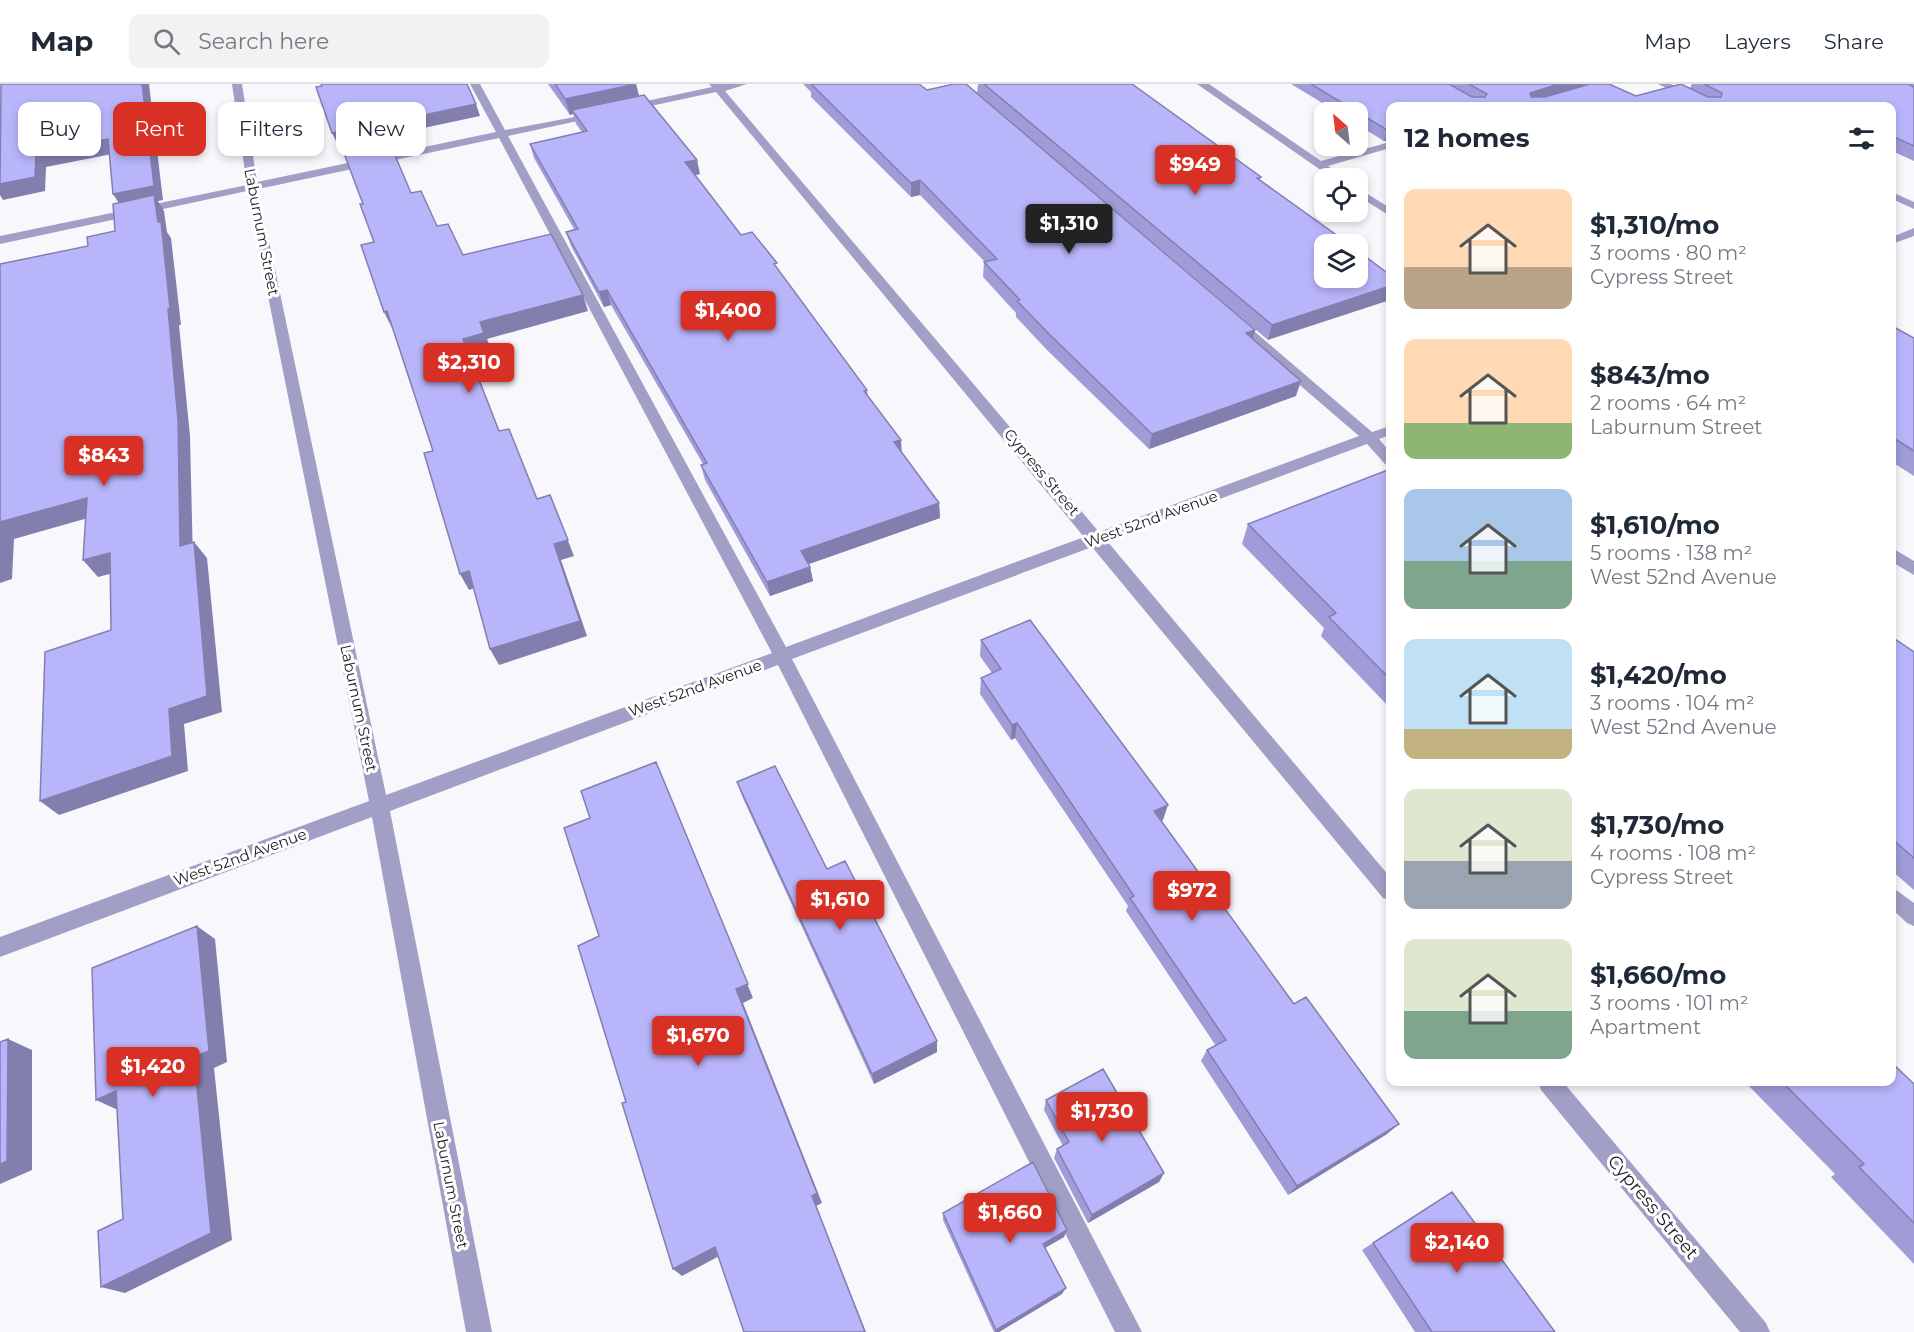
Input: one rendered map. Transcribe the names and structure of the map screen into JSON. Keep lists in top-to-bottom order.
{
  "streets": {
    "street": ["Laburnum Street", "Cypress Street", "West 52nd Avenue"]
  },
  "crossings": [
    ["Laburnum Street", "West 52nd Avenue"],
    ["Cypress Street", "West 52nd Avenue"]
  ],
  "north": "top left",
  "page": {
    "header": "Map",
    "search": "Search here",
    "nav": ["Map", "Layers", "Share"],
    "chip": [
      "Buy",
      "Rent",
      "Filters",
      "New"
    ],
    "heading": "12 homes",
    "price": [
      "$949",
      "$1,310",
      "$1,400",
      "$2,310",
      "$843",
      "$972",
      "$1,610",
      "$1,670",
      "$1,420",
      "$1,730",
      "$1,660",
      "$2,140"
    ],
    "list": [
      {
        "name": "$1,310/mo",
        "note": "3 rooms · 80 m² · Cypress Street"
      },
      {
        "name": "$843/mo",
        "note": "2 rooms · 64 m² · Laburnum Street"
      },
      {
        "name": "$1,610/mo",
        "note": "5 rooms · 138 m² · West 52nd Avenue"
      },
      {
        "name": "$1,420/mo",
        "note": "3 rooms · 104 m² · West 52nd Avenue"
      },
      {
        "name": "$1,730/mo",
        "note": "4 rooms · 108 m² · Cypress Street"
      },
      {
        "name": "$1,660/mo",
        "note": "3 rooms · 101 m² · Apartment"
      }
    ]
  }
}
